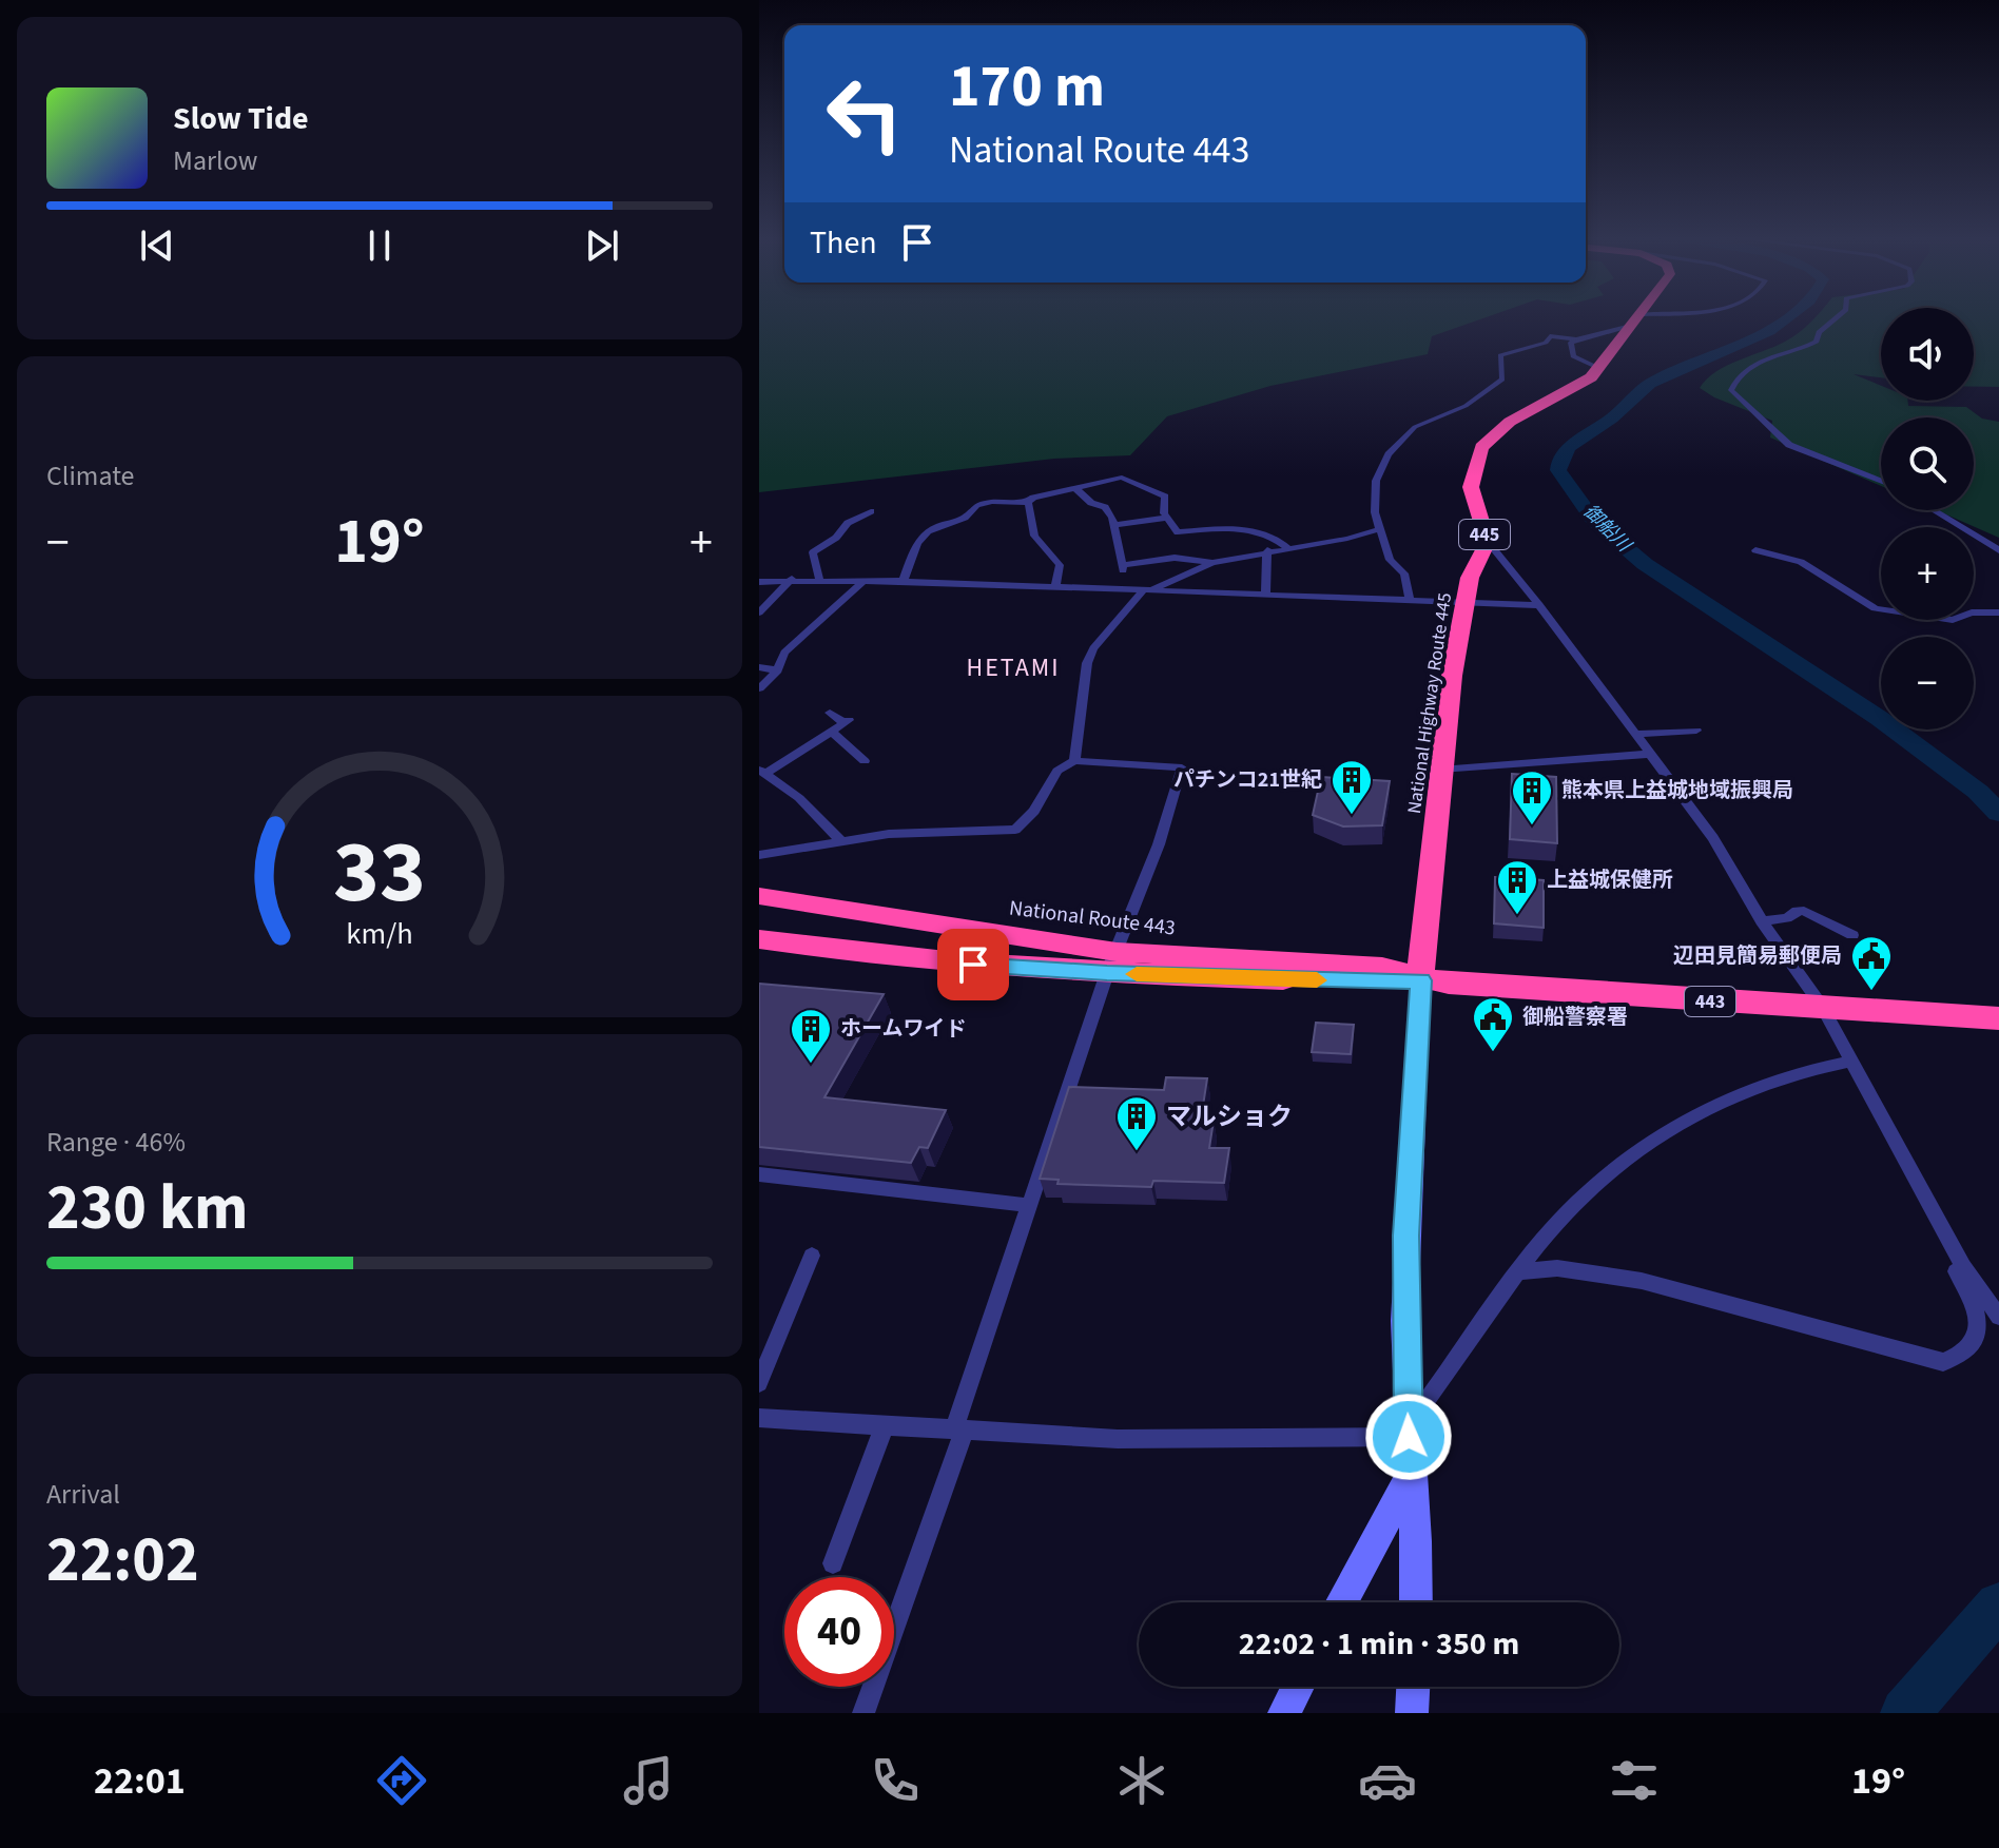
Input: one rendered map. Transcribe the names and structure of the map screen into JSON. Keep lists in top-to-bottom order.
{
  "streets": {
    "highway": [
      "445",
      "National Highway Route 445",
      "National Route 443",
      "443"
    ]
  },
  "crossings": [
    ["445", "National Highway Route 445"],
    ["National Highway Route 445", "National Route 443"]
  ],
  "districts": ["HETAMI"],
  "water": ["御船川"],
  "places": {
    "building": [
      "パチンコ21世紀",
      "熊本県上益城地域振興局",
      "上益城保健所",
      "ホームワイド",
      "マルショク"
    ],
    "public building": ["辺田見簡易郵便局", "御船警察署"]
  },
  "page": {
    "turn": ["170 m", "National Route 443"],
    "song": ["Slow Tide", "Marlow"],
    "then": "Then",
    "map_buttons": ["+", "−"],
    "tile": [
      "Climate",
      ["Range · 46%", "230 km"],
      ["Arrival", "22:02"]
    ],
    "heat": ["−", "19°", "+"],
    "limit": "40",
    "trip": "22:02 · 1 min · 350 m",
    "tabs": ["22:01", "19°"],
    "gauge": ["33", "km/h"]
  }
}
